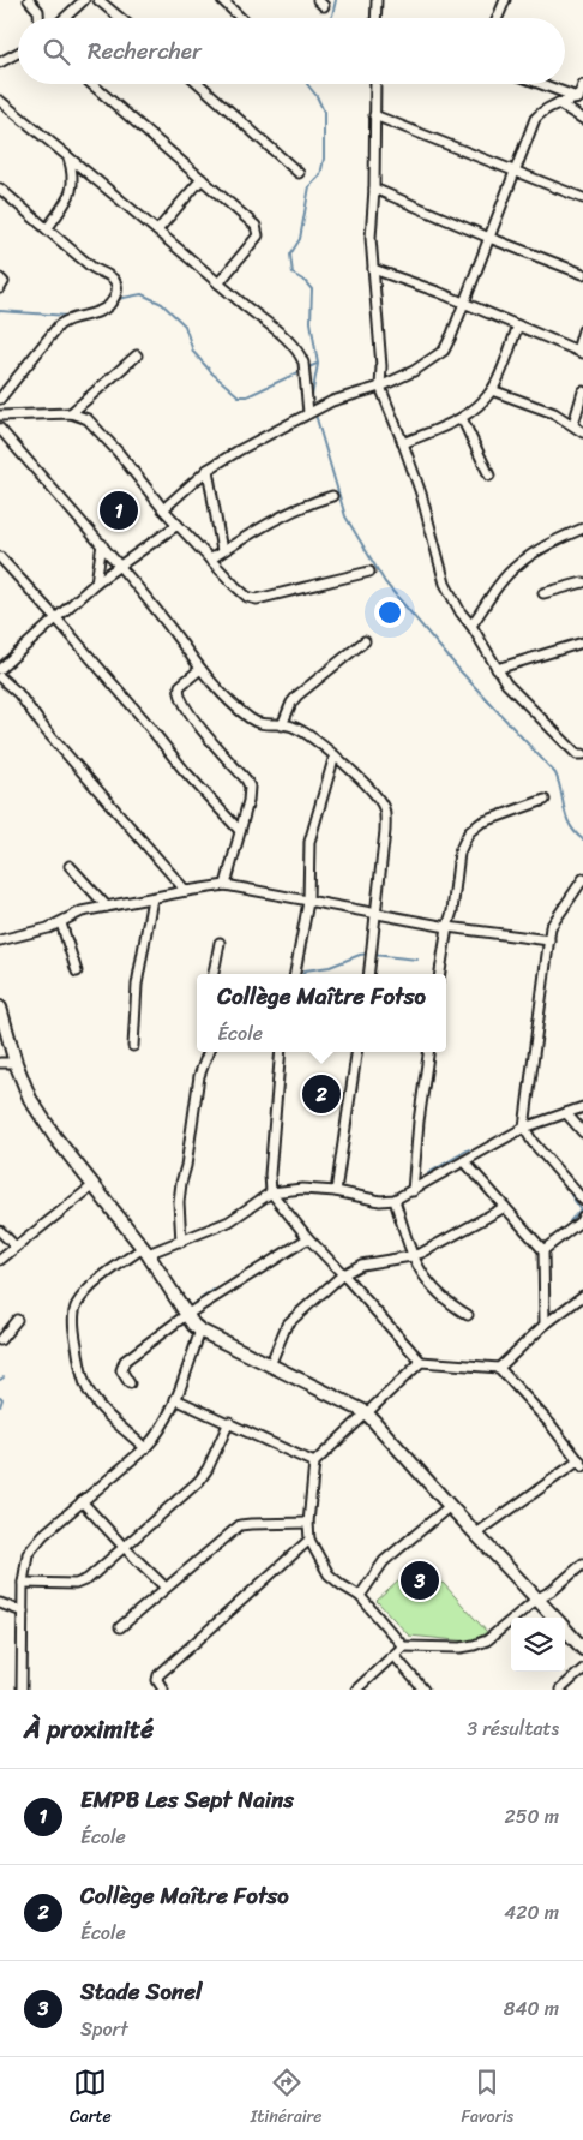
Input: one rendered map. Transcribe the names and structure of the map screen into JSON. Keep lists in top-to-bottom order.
{
  "page": {
    "search": "Rechercher",
    "pins": ["1", "2", "3"],
    "popup": ["Collège Maître Fotso", "École"],
    "heading": ["À proximité", "3 résultats"],
    "list": [
      {
        "mark": "1",
        "name": "EMPB Les Sept Nains",
        "note": "École",
        "value": "250 m"
      },
      {
        "mark": "2",
        "name": "Collège Maître Fotso",
        "note": "École",
        "value": "420 m"
      },
      {
        "mark": "3",
        "name": "Stade Sonel",
        "note": "Sport",
        "value": "840 m"
      }
    ],
    "nav": ["Carte", "Itinéraire", "Favoris"]
  }
}
